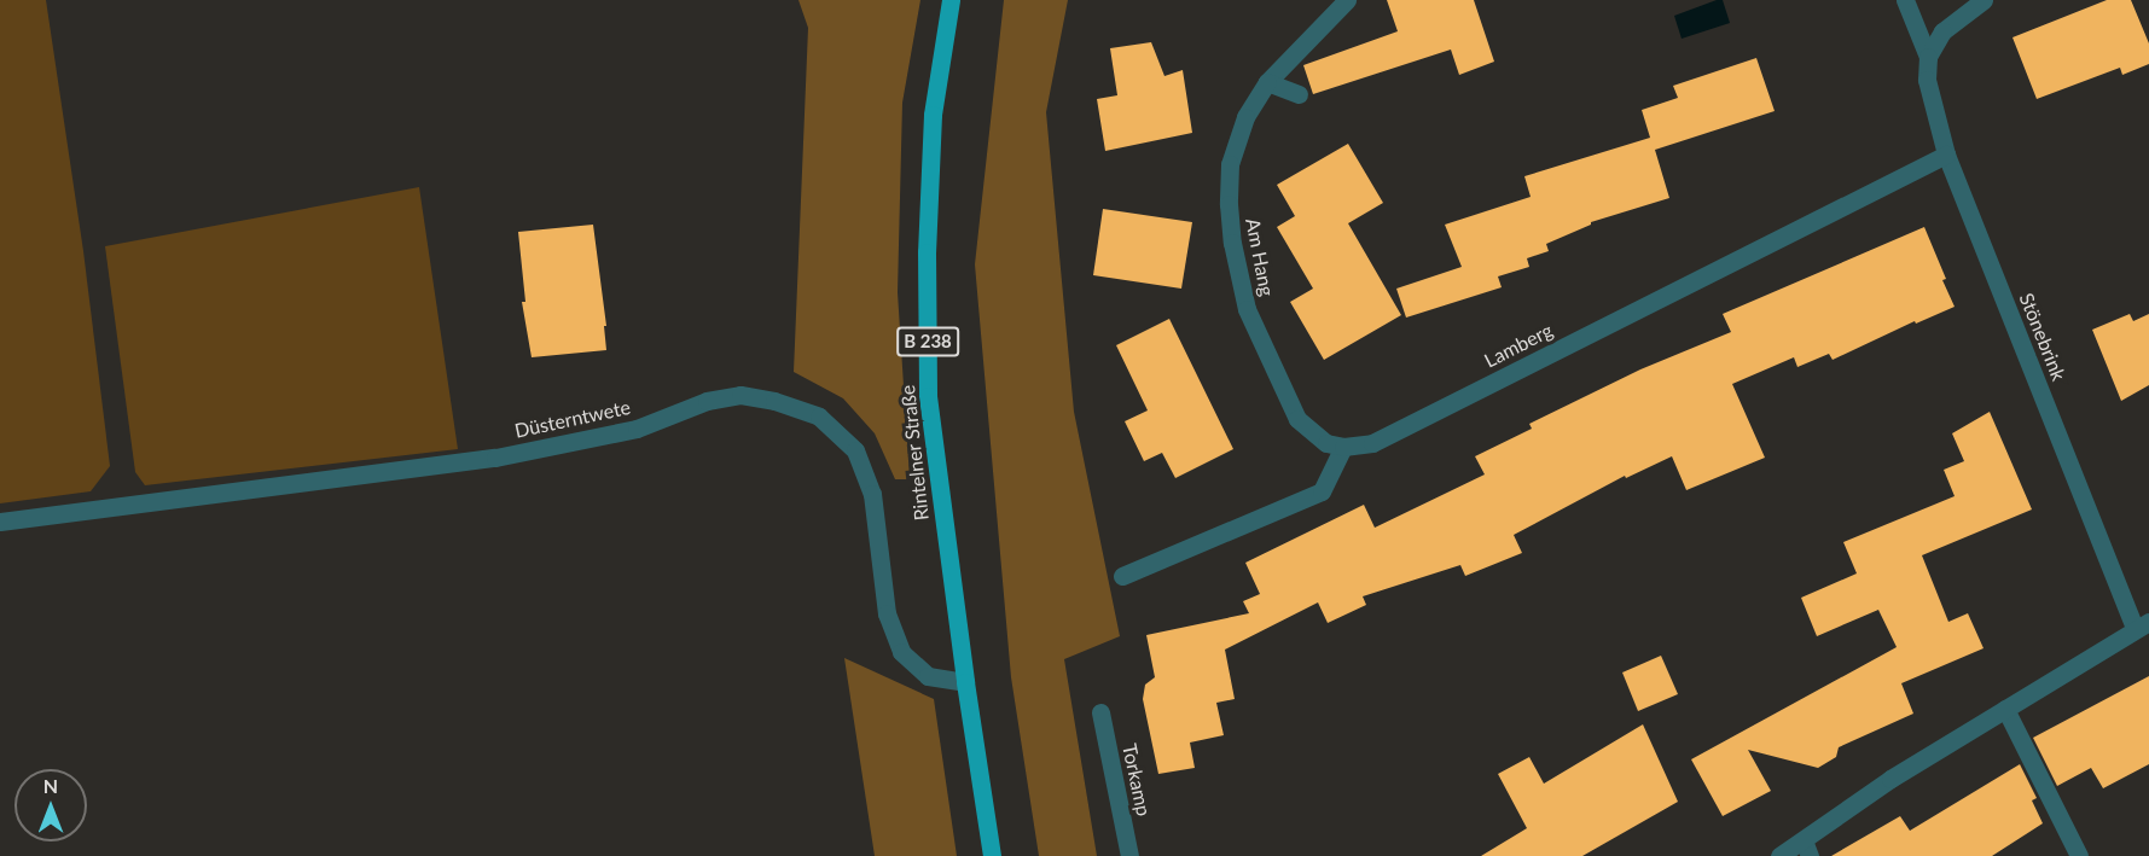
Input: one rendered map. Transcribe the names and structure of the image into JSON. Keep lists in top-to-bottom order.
{
  "streets": {
    "main road": ["B 238", "Rintelner Straße"],
    "street": [
      "Am Hang",
      "Stönebrink",
      "Lamberg",
      "Düsterntwete",
      "Torkamp"
    ]
  },
  "crossings": [
    ["Am Hang", "Lamberg"],
    ["Stönebrink", "Lamberg"],
    ["Düsterntwete", "Rintelner Straße"]
  ],
  "north": "top"
}
